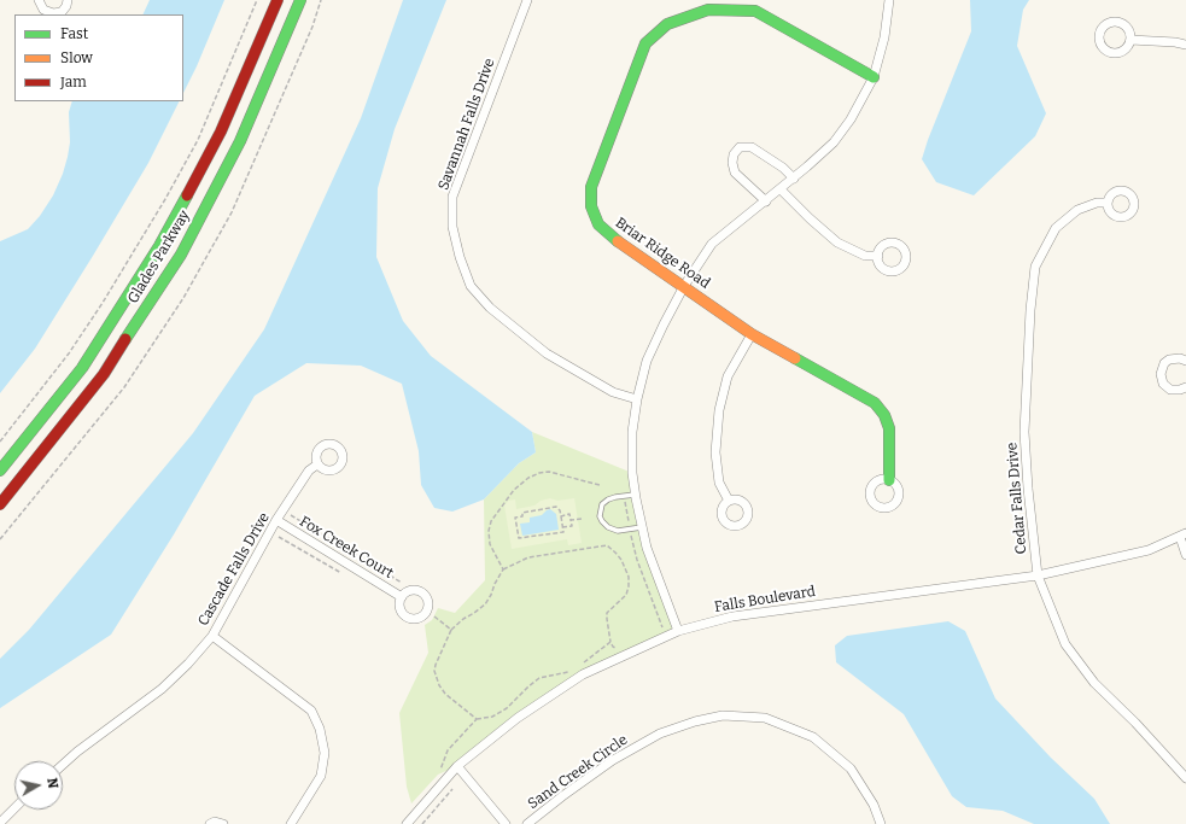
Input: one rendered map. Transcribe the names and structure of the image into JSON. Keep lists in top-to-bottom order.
{
  "streets": {
    "main road": ["Briar Ridge Road", "Glades Parkway"],
    "street": [
      "Savannah Falls Drive",
      "Cedar Falls Drive",
      "Fox Creek Court",
      "Cascade Falls Drive",
      "Falls Boulevard",
      "Sand Creek Circle"
    ]
  },
  "crossings": [
    ["Cedar Falls Drive", "Falls Boulevard"],
    ["Fox Creek Court", "Cascade Falls Drive"]
  ],
  "legend": ["Fast", "Slow", "Jam"],
  "north": "right"
}
